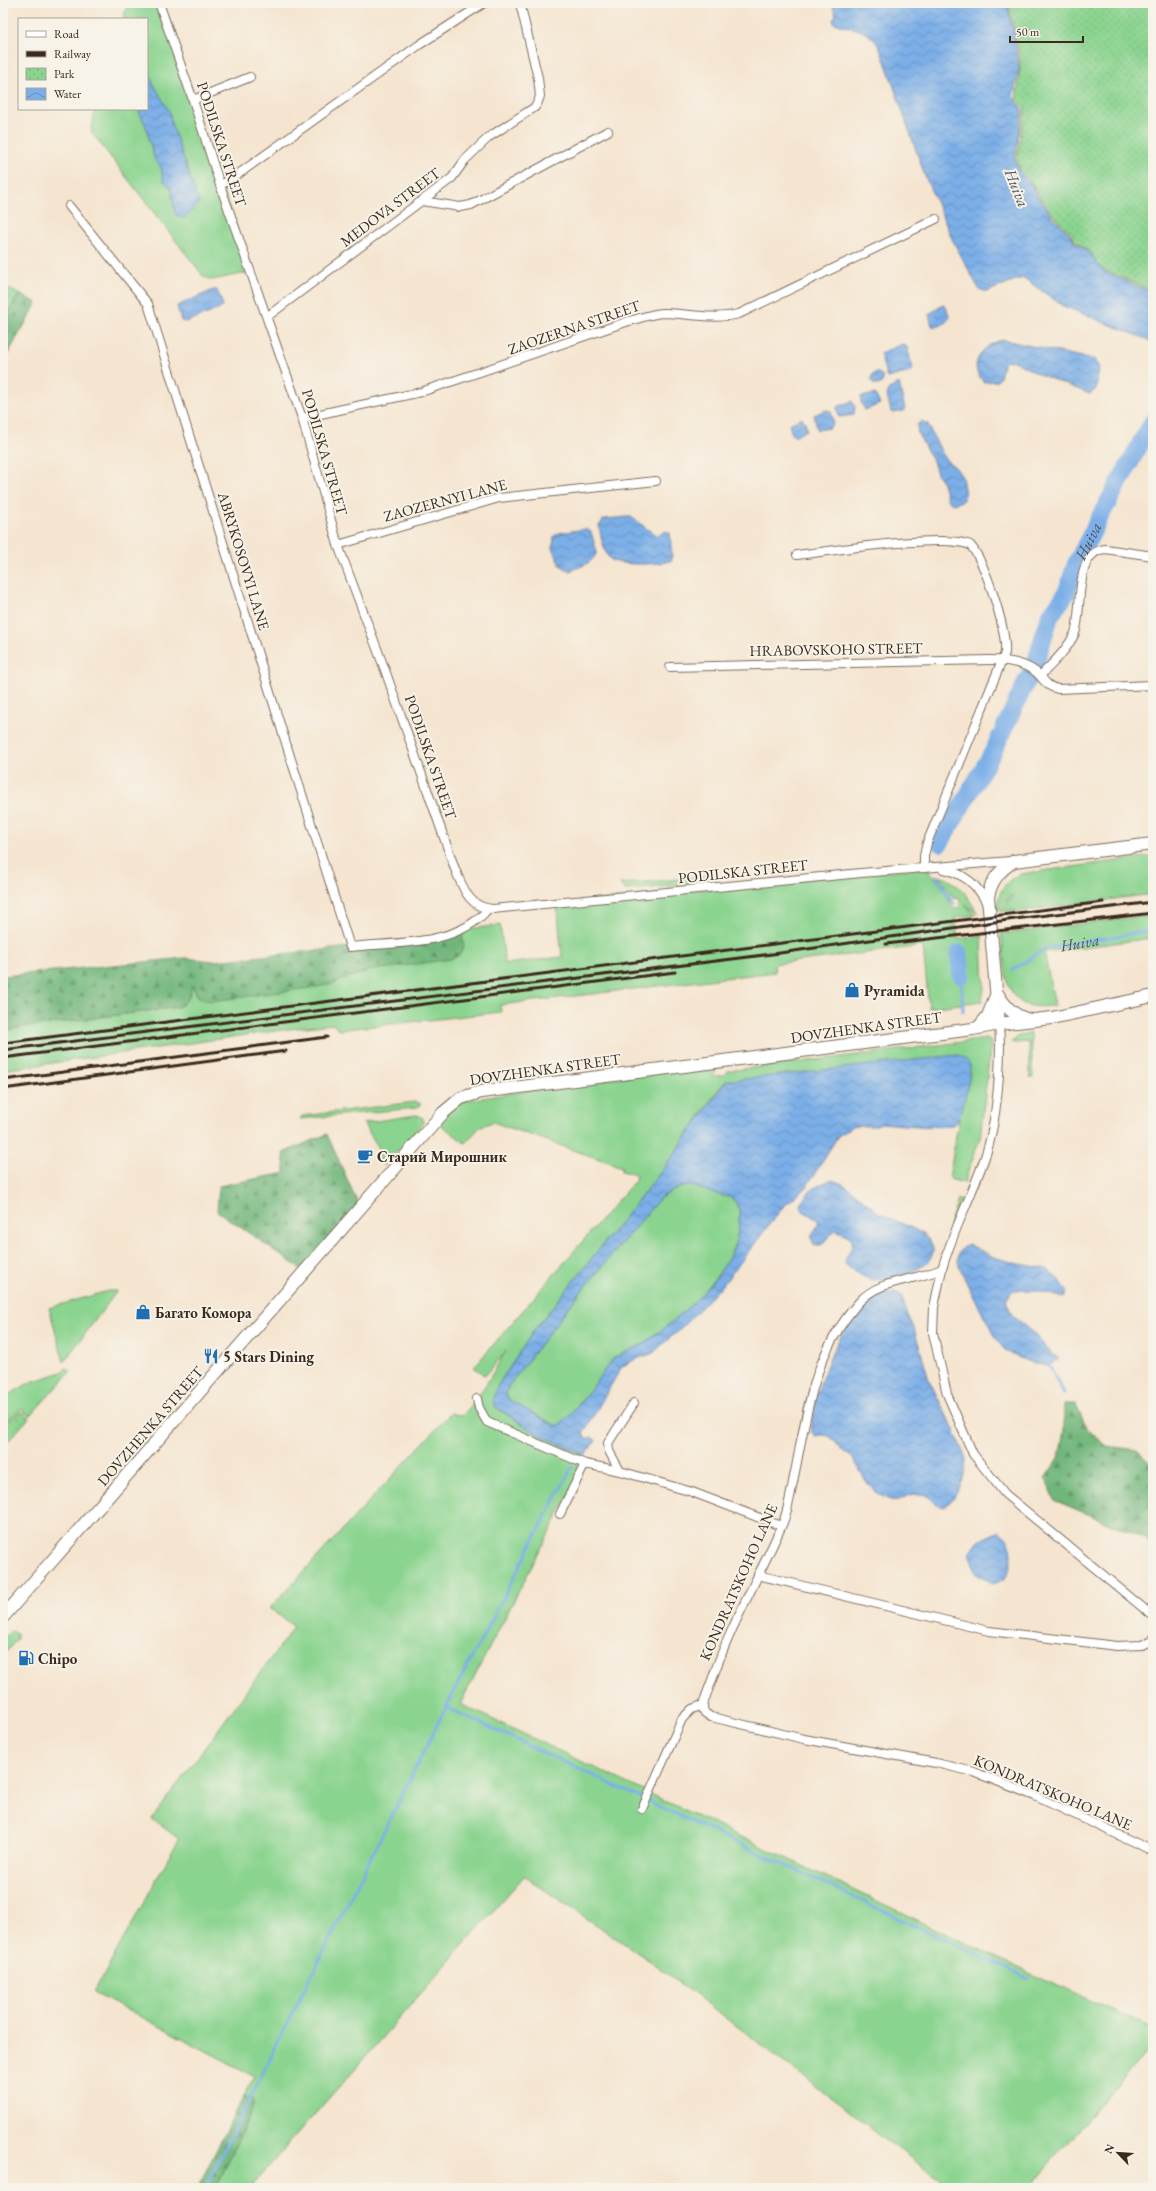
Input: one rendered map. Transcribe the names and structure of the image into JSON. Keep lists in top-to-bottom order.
{
  "streets": {
    "main road": ["DOVZHENKA STREET"],
    "street": [
      "PODILSKA STREET",
      "MEDOVA STREET",
      "ZAOZERNA STREET",
      "ZAOZERNYI LANE",
      "ABRYKOSOVYI LANE",
      "HRABOVSKOHO STREET",
      "KONDRATSKOHO LANE"
    ]
  },
  "crossings": [
    ["PODILSKA STREET", "MEDOVA STREET"],
    ["PODILSKA STREET", "ZAOZERNA STREET"],
    ["PODILSKA STREET", "ZAOZERNYI LANE"],
    ["PODILSKA STREET", "ABRYKOSOVYI LANE"]
  ],
  "water": ["Huiva"],
  "places": {
    "shop": ["Pyramida", "Багато Комора"],
    "cafe": ["Старий Мирошник"],
    "restaurant": ["5 Stars Dining"],
    "fuel station": ["Chipo"]
  },
  "legend": [
    "Road",
    "Railway",
    "Park",
    "Water"
  ],
  "scale_bar": "50 m",
  "north": "top left"
}
